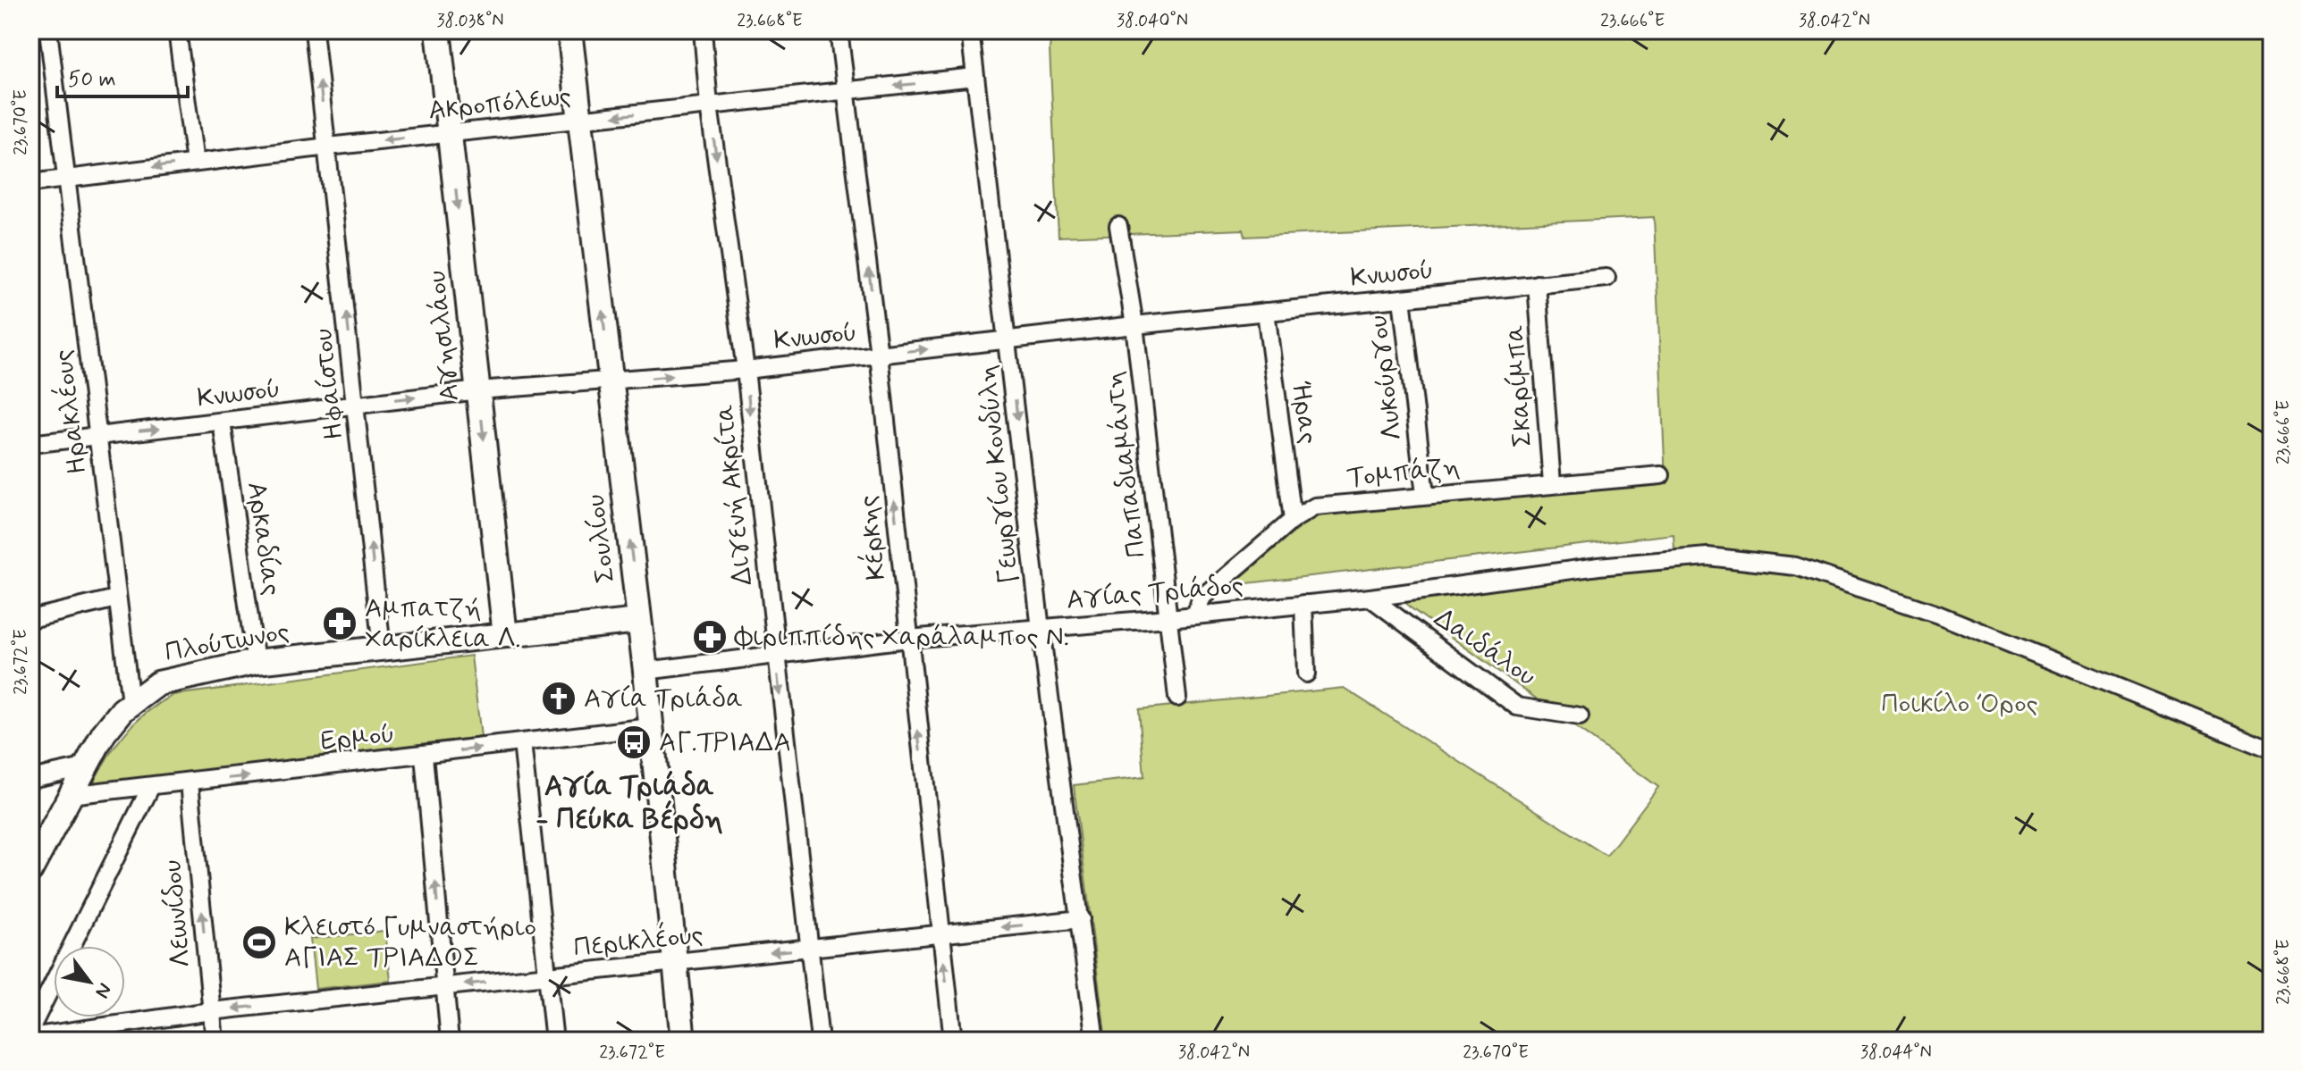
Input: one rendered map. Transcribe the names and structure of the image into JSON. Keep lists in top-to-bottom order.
{
  "streets": {
    "street": [
      "Ακροπόλεως",
      "Κνωσού",
      "Αγησιλάου",
      "Λυκούργου",
      "Ηφαίστου",
      "Σκαρίμπα",
      "Ηρακλέους",
      "Ήρας",
      "Παπαδιαμάντη",
      "Τομπάζη",
      "Γεωργίου Κονδύλη",
      "Διγενή Ακρίτα",
      "Κέρκης",
      "Αρκαδίας",
      "Σουλίου",
      "Αγίας Τριάδος",
      "Πλούτωνος",
      "Δαιδάλου",
      "Ερμού",
      "Λεωνίδου",
      "Περικλέους"
    ]
  },
  "crossings": [
    ["Ακροπόλεως", "Αγησιλάου"],
    ["Ακροπόλεως", "Ηφαίστου"],
    ["Ακροπόλεως", "Ηρακλέους"],
    ["Ακροπόλεως", "Γεωργίου Κονδύλη"],
    ["Ακροπόλεως", "Διγενή Ακρίτα"],
    ["Ακροπόλεως", "Κέρκης"],
    ["Ακροπόλεως", "Σουλίου"],
    ["Κνωσού", "Αγησιλάου"],
    ["Κνωσού", "Λυκούργου"],
    ["Κνωσού", "Ηφαίστου"],
    ["Κνωσού", "Σκαρίμπα"],
    ["Κνωσού", "Ηρακλέους"],
    ["Κνωσού", "Ήρας"],
    ["Κνωσού", "Παπαδιαμάντη"],
    ["Κνωσού", "Γεωργίου Κονδύλη"],
    ["Κνωσού", "Διγενή Ακρίτα"],
    ["Κνωσού", "Κέρκης"],
    ["Κνωσού", "Αρκαδίας"],
    ["Κνωσού", "Σουλίου"],
    ["Αγησιλάου", "Πλούτωνος"],
    ["Λυκούργου", "Τομπάζη"],
    ["Ηφαίστου", "Πλούτωνος"],
    ["Σκαρίμπα", "Τομπάζη"],
    ["Ηρακλέους", "Πλούτωνος"],
    ["Ήρας", "Τομπάζη"],
    ["Παπαδιαμάντη", "Αγίας Τριάδος"],
    ["Τομπάζη", "Αγίας Τριάδος"],
    ["Γεωργίου Κονδύλη", "Αγίας Τριάδος"],
    ["Γεωργίου Κονδύλη", "Περικλέους"],
    ["Διγενή Ακρίτα", "Αγίας Τριάδος"],
    ["Διγενή Ακρίτα", "Περικλέους"],
    ["Κέρκης", "Αγίας Τριάδος"],
    ["Κέρκης", "Περικλέους"],
    ["Αρκαδίας", "Πλούτωνος"],
    ["Σουλίου", "Αγίας Τριάδος"],
    ["Σουλίου", "Πλούτωνος"],
    ["Σουλίου", "Ερμού"],
    ["Σουλίου", "Περικλέους"],
    ["Αγίας Τριάδος", "Δαιδάλου"],
    ["Πλούτωνος", "Ερμού"],
    ["Ερμού", "Λεωνίδου"],
    ["Λεωνίδου", "Περικλέους"]
  ],
  "one_way": [
    "Ακροπόλεως",
    "Αγησιλάου",
    "Ηφαίστου",
    "Διγενή Ακρίτα",
    "Κέρκης",
    "Σουλίου",
    "Ερμού",
    "Λεωνίδου",
    "Περικλέους"
  ],
  "districts": ["Αγία Τριάδα - Πεύκα Βέρδη"],
  "parks": ["Ποικίλο Όρος"],
  "places": {
    "pharmacy": ["Αμπατζή Χαρίκλεια Λ.", "Φιριππίδης Χαράλαμπος Ν."],
    "church": ["Αγία Τριάδα"],
    "bus stop": ["ΑΓ.ΤΡΙΑΔΑ"],
    "sports": ["Κλειστό Γυμναστήριο ΑΓΙΑΣ ΤΡΙΑΔΟΣ"]
  },
  "scale_bar": "50 m",
  "north": "bottom right",
  "coordinates": [
    "38.038°N",
    "23.668°E",
    "38.040°N",
    "23.666°E",
    "38.042°N",
    "23.670°E",
    "23.672°E",
    "38.044°N"
  ]
}
